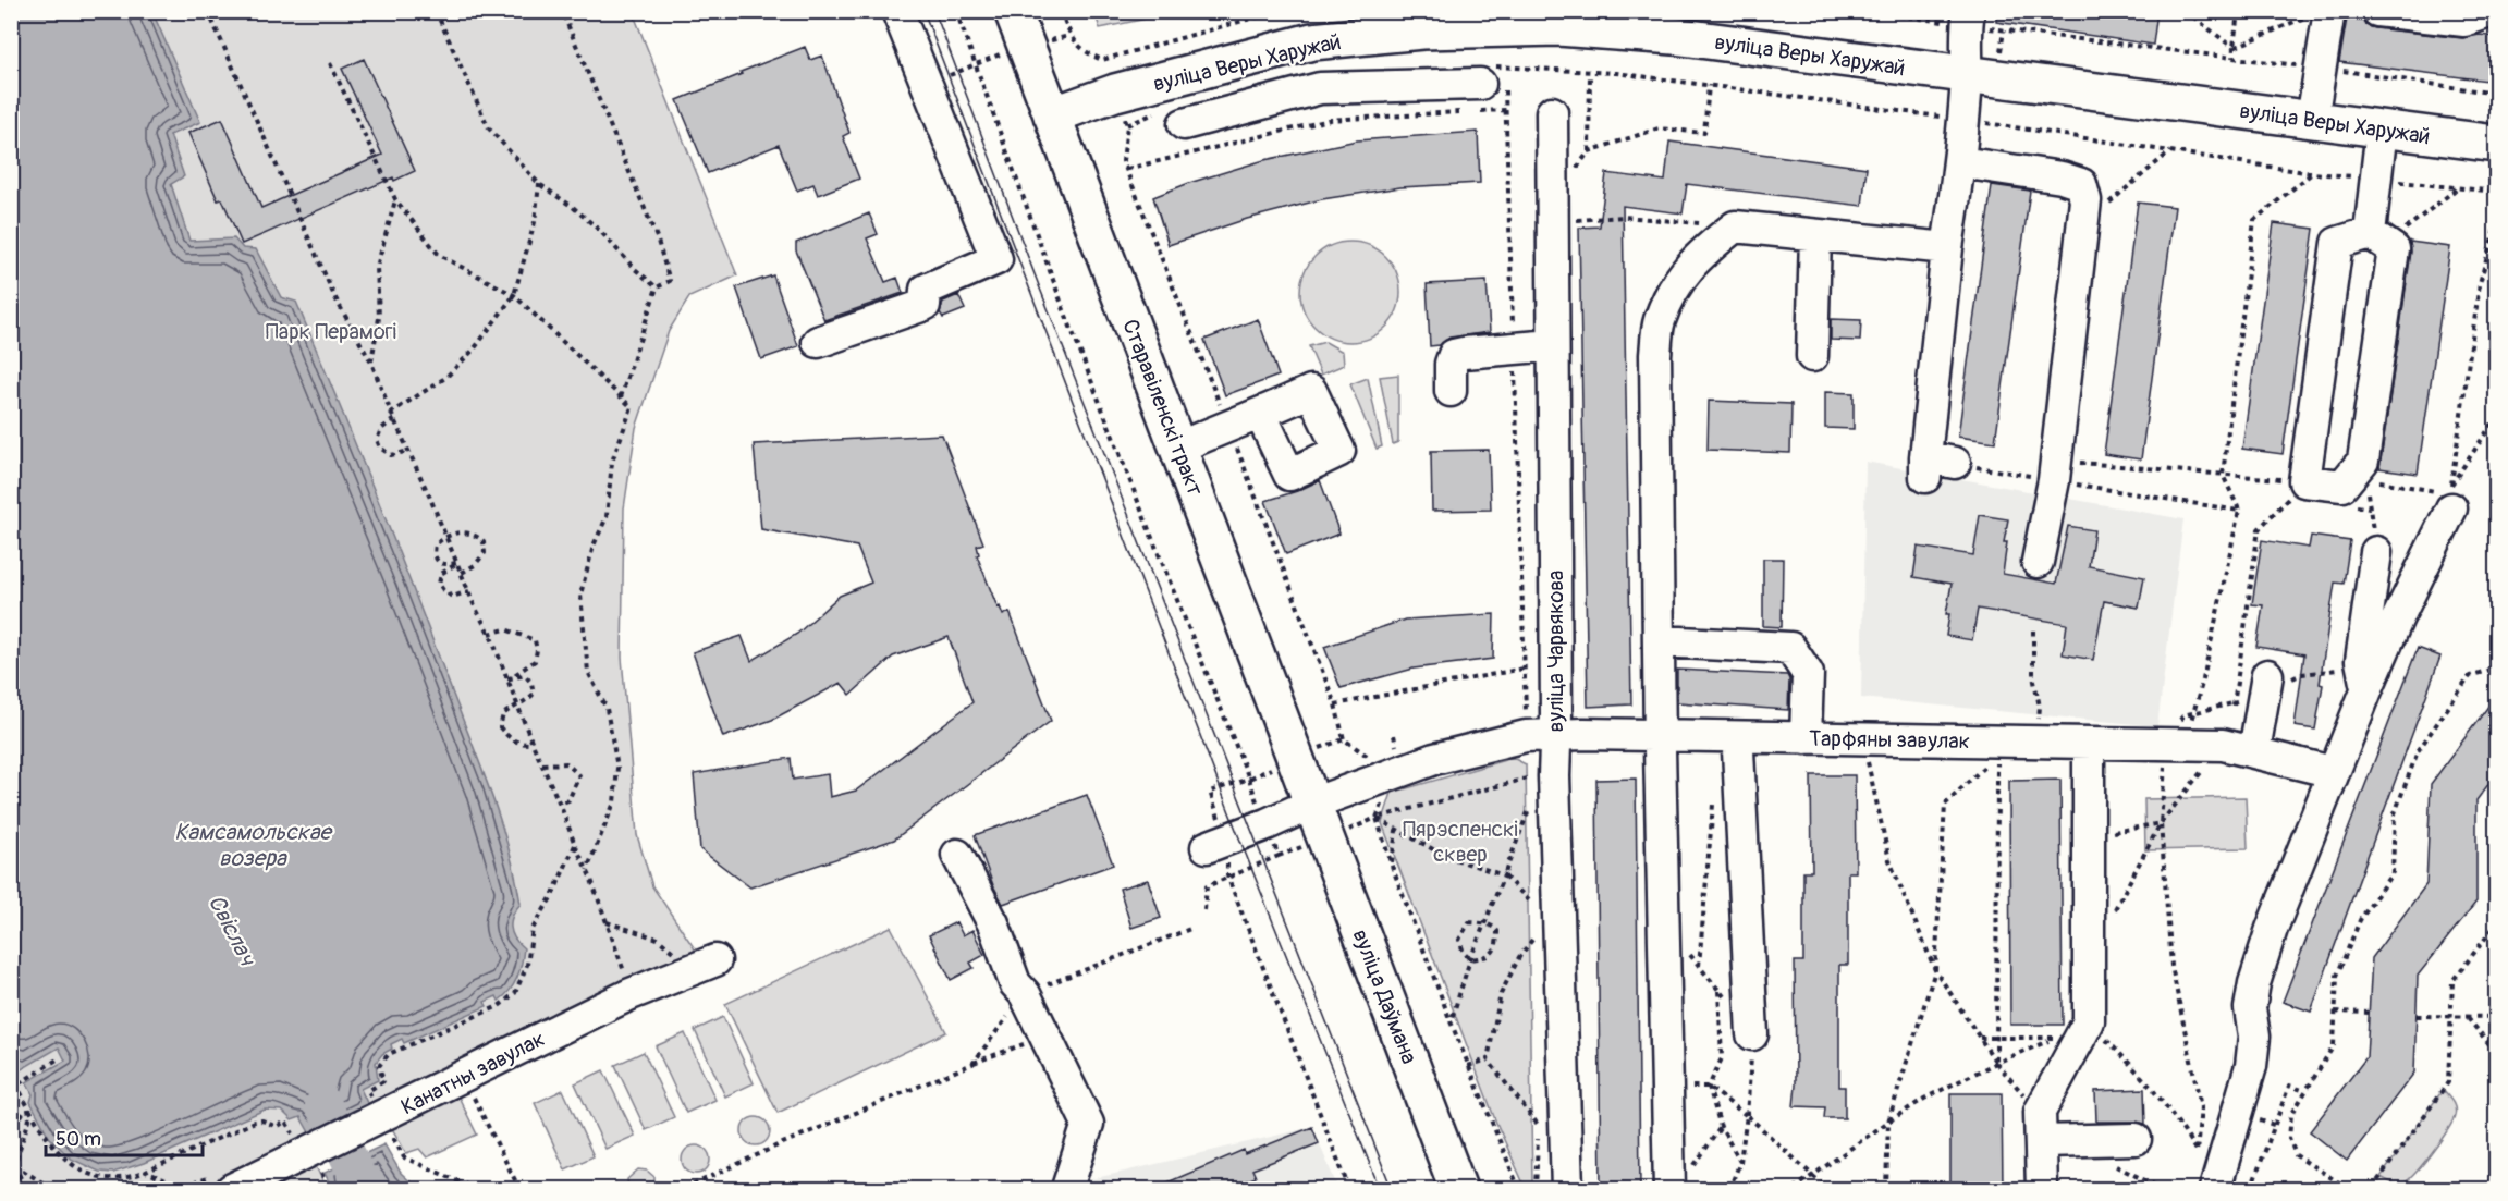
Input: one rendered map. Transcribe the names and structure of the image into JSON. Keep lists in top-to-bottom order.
{
  "streets": {
    "main road": ["вуліца Веры Харужай", "Старавіленскі тракт", "вуліца Даўмана"],
    "street": ["вуліца Чарвякова", "Тарфяны завулак", "Канатны завулак"]
  },
  "crossings": [
    ["вуліца Веры Харужай", "Старавіленскі тракт"],
    ["Старавіленскі тракт", "Тарфяны завулак"],
    ["Старавіленскі тракт", "вуліца Даўмана"],
    ["вуліца Чарвякова", "Тарфяны завулак"],
    ["Тарфяны завулак", "вуліца Даўмана"]
  ],
  "water": ["Камсамольскае возера", "Свіслач"],
  "parks": ["Парк Перамогі", "Пярэспенскі сквер"],
  "scale_bar": "50 m"
}
